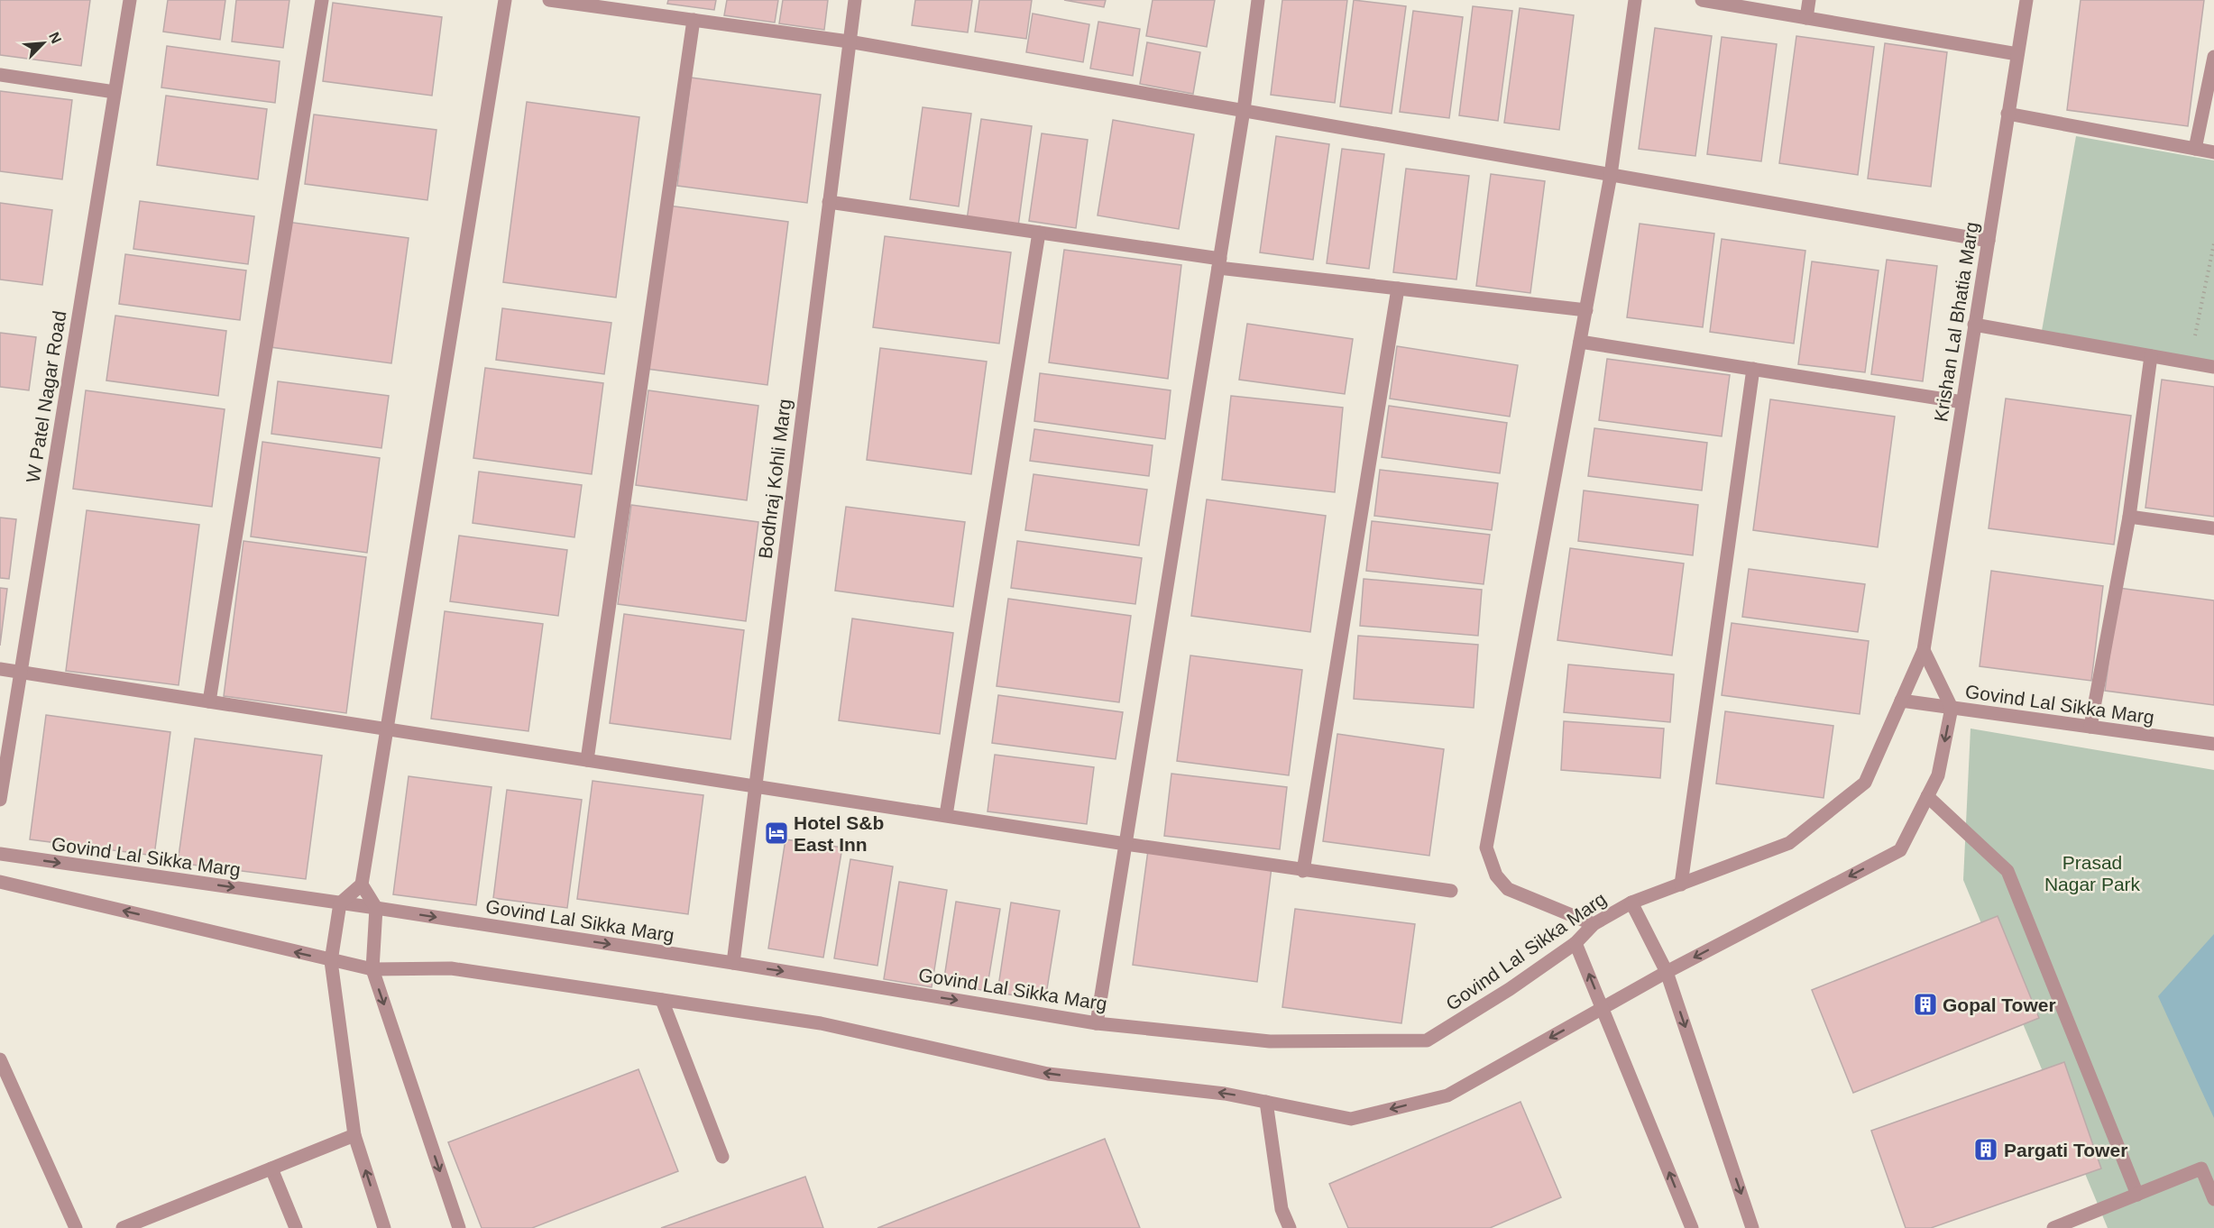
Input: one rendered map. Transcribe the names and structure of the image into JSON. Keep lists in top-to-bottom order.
{
  "streets": {
    "street": [
      "Krishan Lal Bhatia Marg",
      "W Patel Nagar Road",
      "Bodhraj Kohli Marg",
      "Govind Lal Sikka Marg"
    ]
  },
  "crossings": [
    ["Krishan Lal Bhatia Marg", "Govind Lal Sikka Marg"],
    ["Bodhraj Kohli Marg", "Govind Lal Sikka Marg"]
  ],
  "parks": ["Prasad Nagar Park"],
  "places": {
    "hotel": ["Hotel S&b East Inn"],
    "building": ["Gopal Tower", "Pargati Tower"]
  },
  "north": "top right"
}
